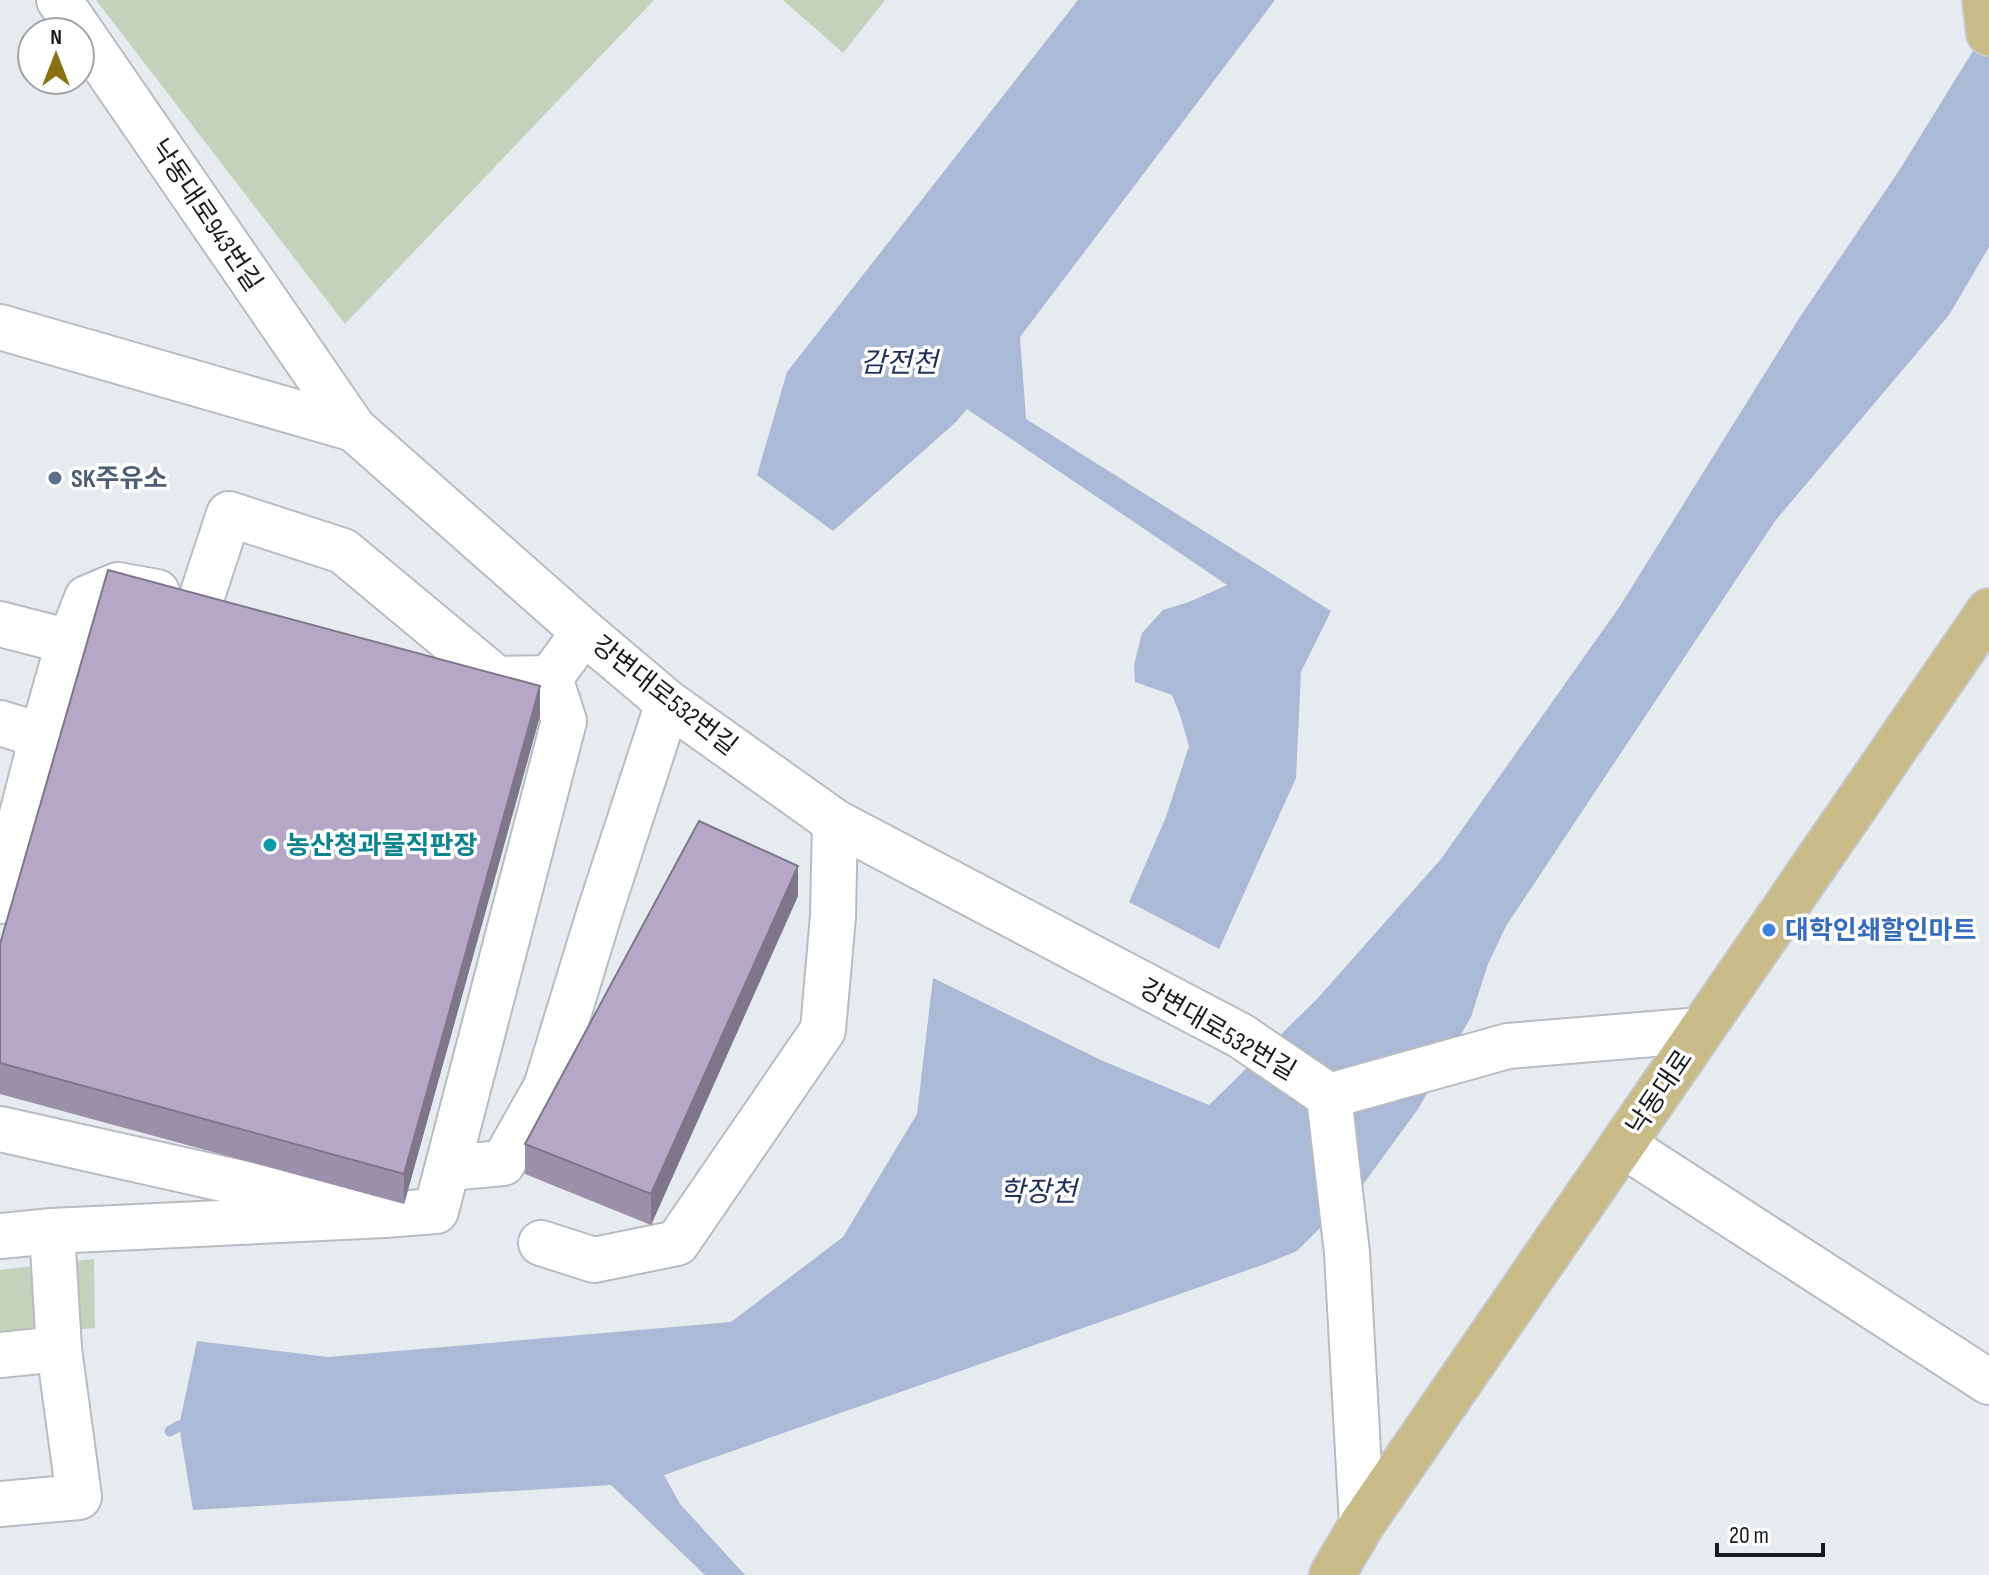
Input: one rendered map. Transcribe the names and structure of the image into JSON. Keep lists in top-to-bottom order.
{
  "streets": {
    "main road": ["낙동대로"],
    "street": ["낙동대로943번길", "강변대로532번길"]
  },
  "crossings": [
    ["낙동대로943번길", "강변대로532번길"]
  ],
  "water": ["감전천", "학장천"],
  "places": ["SK주유소", "농산청과물직판장", "대학인쇄할인마트"],
  "scale_bar": "20 m",
  "north": "top"
}
